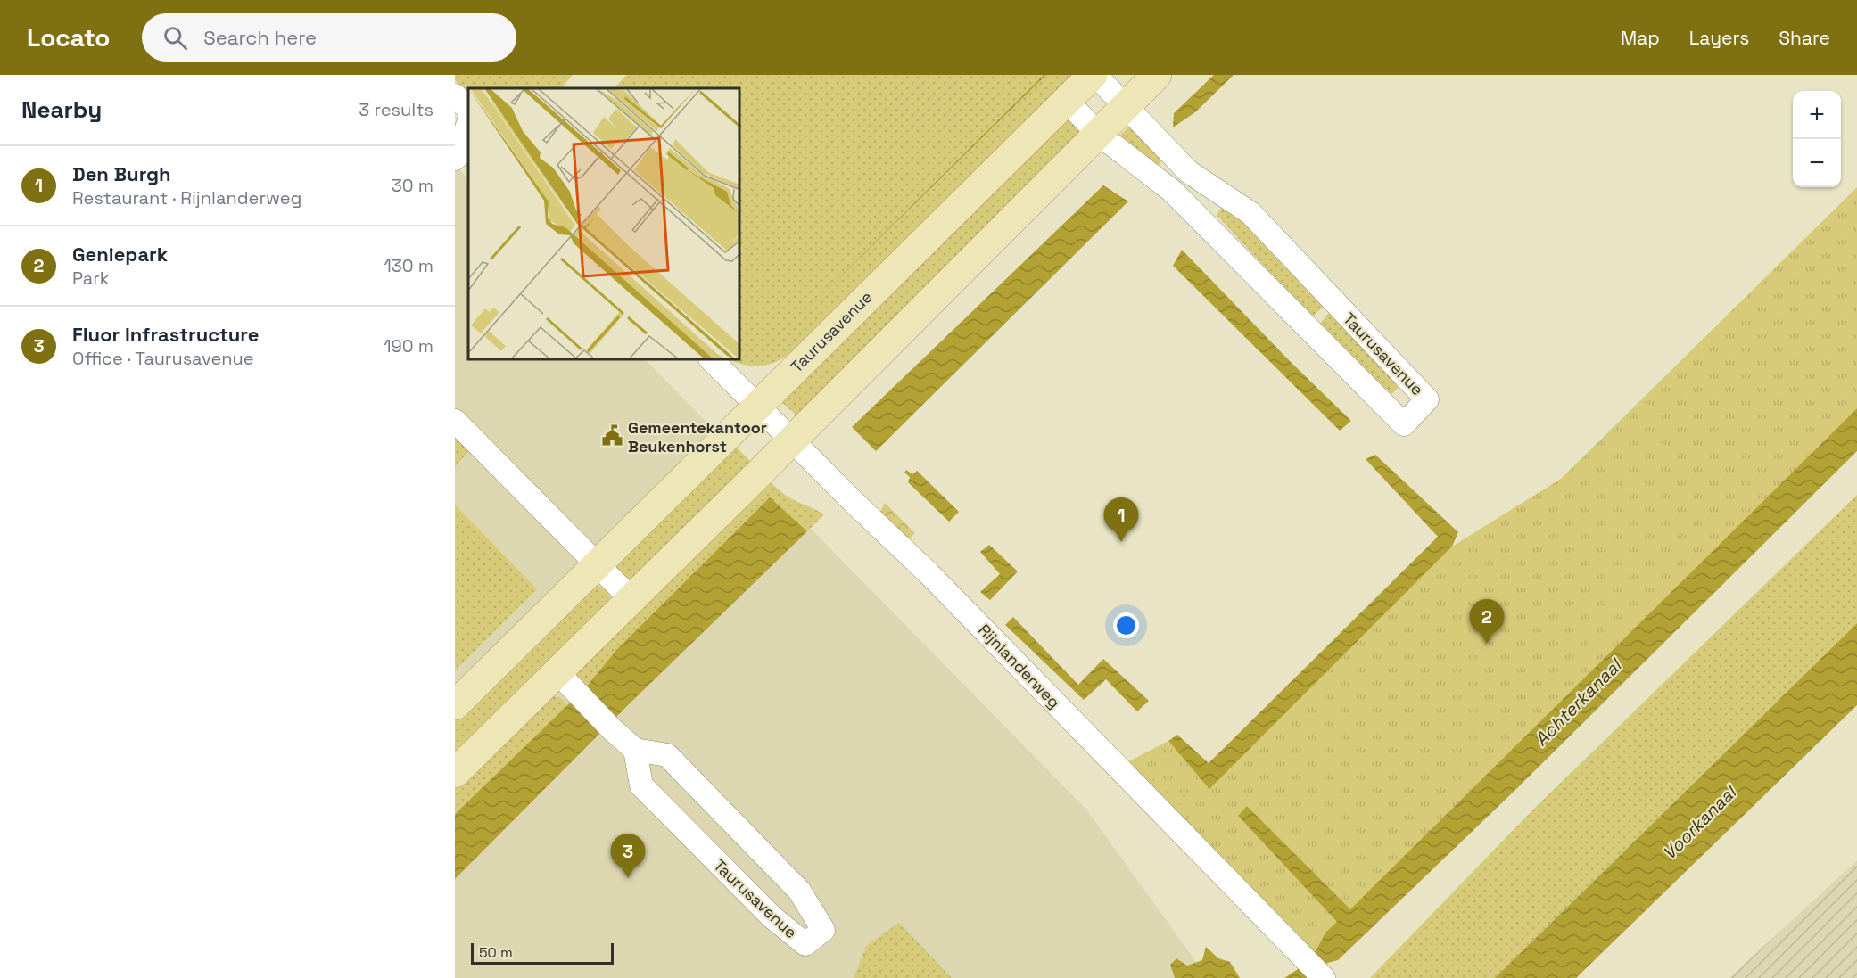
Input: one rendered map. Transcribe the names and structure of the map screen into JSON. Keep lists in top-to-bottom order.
{
  "streets": {
    "main road": ["Taurusavenue"],
    "street": ["Rijnlanderweg"]
  },
  "crossings": [
    ["Taurusavenue", "Rijnlanderweg"]
  ],
  "water": ["Achterkanaal", "Voorkanaal"],
  "places": {
    "public building": ["Gemeentekantoor Beukenhorst"]
  },
  "scale_bar": "50 m",
  "page": {
    "header": "Locato",
    "search": "Search here",
    "nav": ["Map", "Layers", "Share"],
    "heading": ["Nearby", "3 results"],
    "map_buttons": ["+", "−"],
    "list": [
      {
        "mark": "1",
        "name": "Den Burgh",
        "note": "Restaurant · Rijnlanderweg",
        "value": "30 m"
      },
      {
        "mark": "2",
        "name": "Geniepark",
        "note": "Park",
        "value": "130 m"
      },
      {
        "mark": "3",
        "name": "Fluor Infrastructure",
        "note": "Office · Taurusavenue",
        "value": "190 m"
      }
    ],
    "pins": ["1", "2", "3"],
    "scale": "50 m"
  }
}
